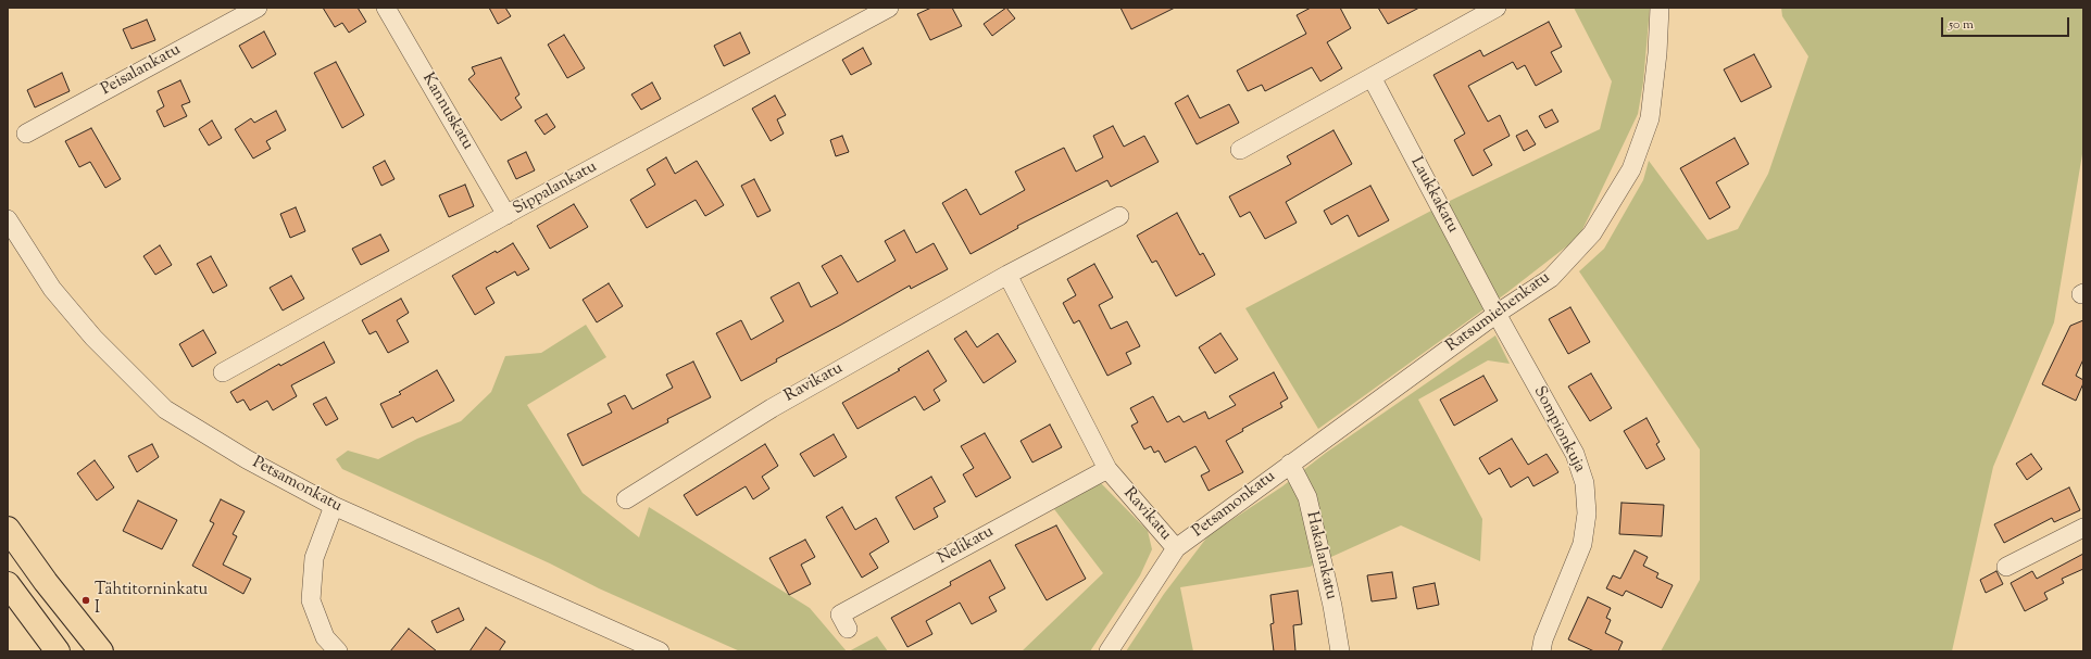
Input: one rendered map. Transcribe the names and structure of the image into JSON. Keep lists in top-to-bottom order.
{
  "streets": {
    "street": [
      "Peisalankatu",
      "Kannuskatu",
      "Sippalankatu",
      "Laukkakatu",
      "Ratsumiehenkatu",
      "Ravikatu",
      "Sompionkuja",
      "Petsamonkatu",
      "Nelikatu",
      "Hakalankatu"
    ]
  },
  "crossings": [
    ["Kannuskatu", "Sippalankatu"],
    ["Laukkakatu", "Ratsumiehenkatu"],
    ["Laukkakatu", "Sompionkuja"],
    ["Ratsumiehenkatu", "Sompionkuja"],
    ["Ratsumiehenkatu", "Petsamonkatu"],
    ["Ravikatu", "Petsamonkatu"],
    ["Ravikatu", "Nelikatu"],
    ["Petsamonkatu", "Hakalankatu"]
  ],
  "places": ["Tähtitorninkatu I"],
  "scale_bar": "50 m"
}
